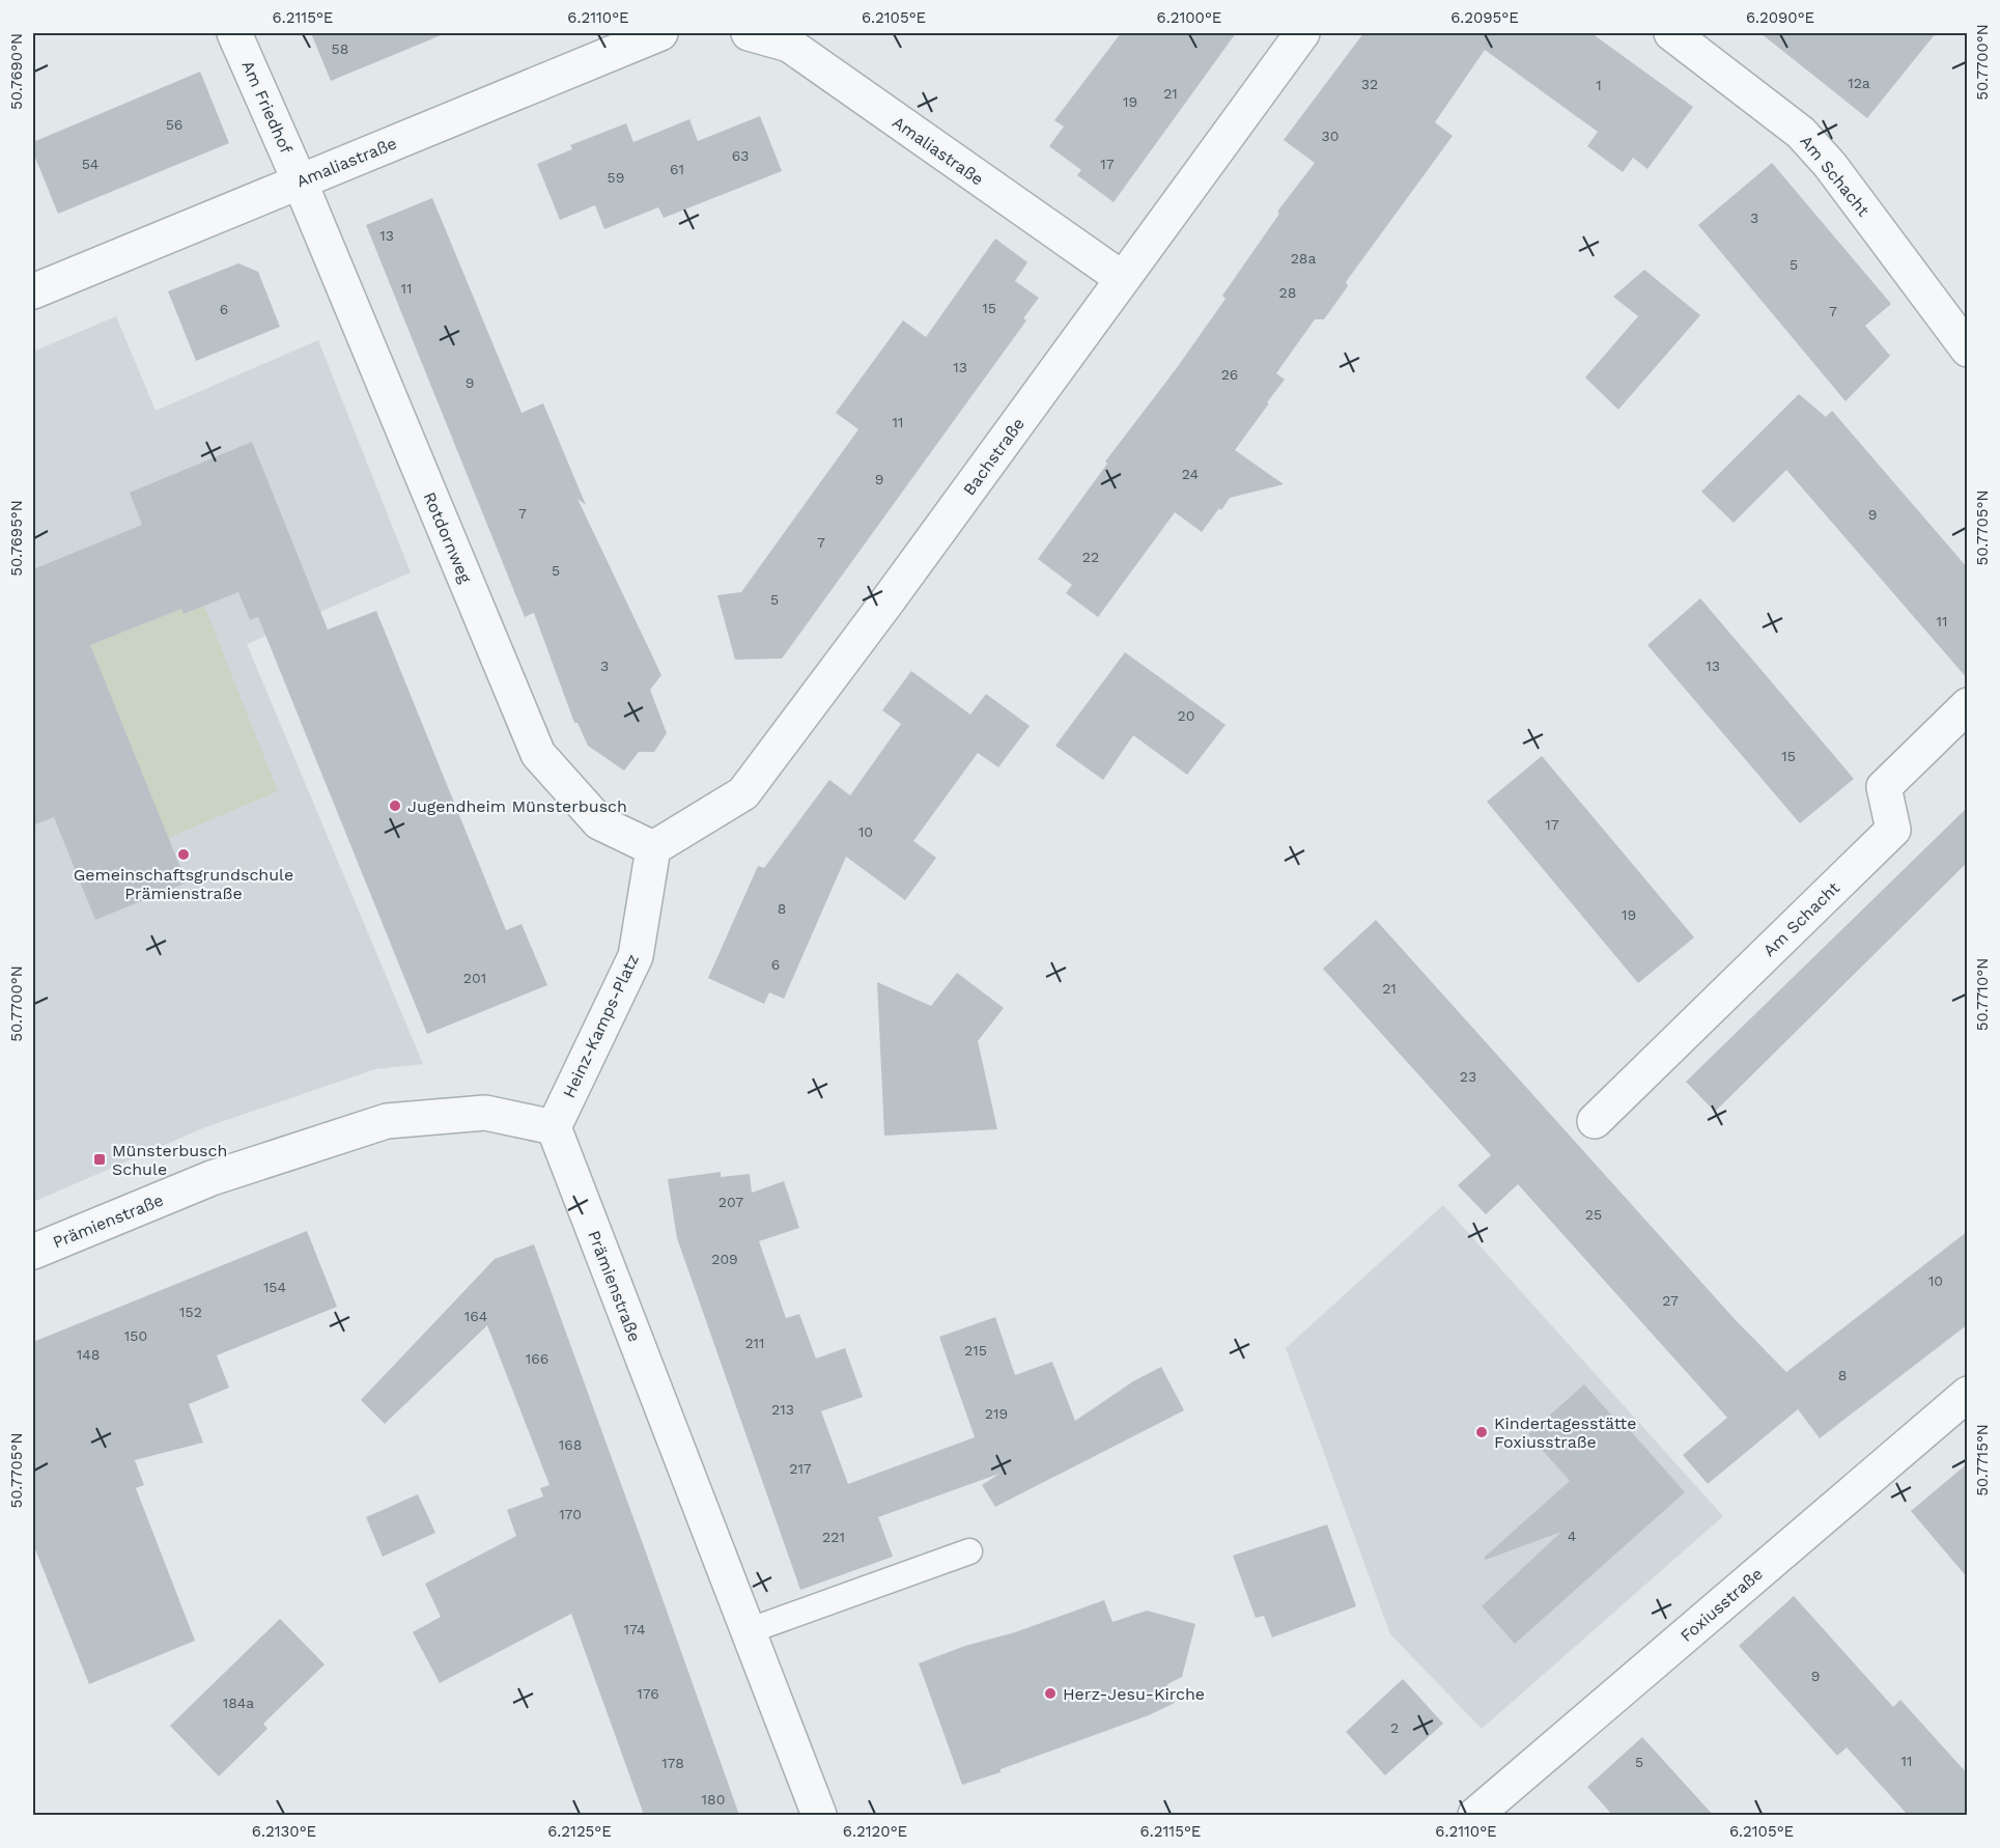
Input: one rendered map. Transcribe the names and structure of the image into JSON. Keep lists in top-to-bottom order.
{
  "streets": {
    "street": [
      "Am Friedhof",
      "Amaliastraße",
      "Am Schacht",
      "Bachstraße",
      "Rotdornweg",
      "Heinz-Kamps-Platz",
      "Prämienstraße",
      "Foxiusstraße"
    ]
  },
  "crossings": [
    ["Am Friedhof", "Amaliastraße"],
    ["Am Friedhof", "Rotdornweg"],
    ["Amaliastraße", "Bachstraße"],
    ["Amaliastraße", "Rotdornweg"],
    ["Bachstraße", "Rotdornweg"],
    ["Bachstraße", "Heinz-Kamps-Platz"],
    ["Rotdornweg", "Heinz-Kamps-Platz"],
    ["Heinz-Kamps-Platz", "Prämienstraße"]
  ],
  "places": {
    "other": [
      "Jugendheim Münsterbusch",
      "Gemeinschaftsgrundschule Prämienstraße",
      "Kindertagesstätte Foxiusstraße",
      "Herz-Jesu-Kirche"
    ],
    "transit": ["Münsterbusch Schule"]
  },
  "house_numbers": [
    "58",
    "12a",
    "32",
    "1",
    "21",
    "19",
    "56",
    "30",
    "63",
    "54",
    "17",
    "61",
    "59",
    "3",
    "13",
    "28a",
    "5",
    "11",
    "28",
    "15",
    "6",
    "7",
    "13",
    "26",
    "9",
    "11",
    "24",
    "9",
    "7",
    "9",
    "7",
    "22",
    "5",
    "5",
    "11",
    "3",
    "13",
    "20",
    "15",
    "17",
    "10",
    "8",
    "19",
    "6",
    "201",
    "21",
    "23",
    "207",
    "25",
    "209",
    "10",
    "154",
    "27",
    "152",
    "164",
    "150",
    "211",
    "215",
    "148",
    "166",
    "8",
    "213",
    "219",
    "168",
    "217",
    "170",
    "4",
    "221",
    "174",
    "9",
    "176",
    "184a",
    "2",
    "11",
    "5",
    "178",
    "180"
  ],
  "coordinates": [
    "6.2115°E",
    "6.2110°E",
    "6.2105°E",
    "6.2100°E",
    "6.2095°E",
    "6.2090°E",
    "50.7700°N",
    "50.7690°N",
    "50.7705°N",
    "50.7695°N",
    "50.7710°N",
    "50.7715°N",
    "6.2130°E",
    "6.2125°E",
    "6.2120°E"
  ]
}
